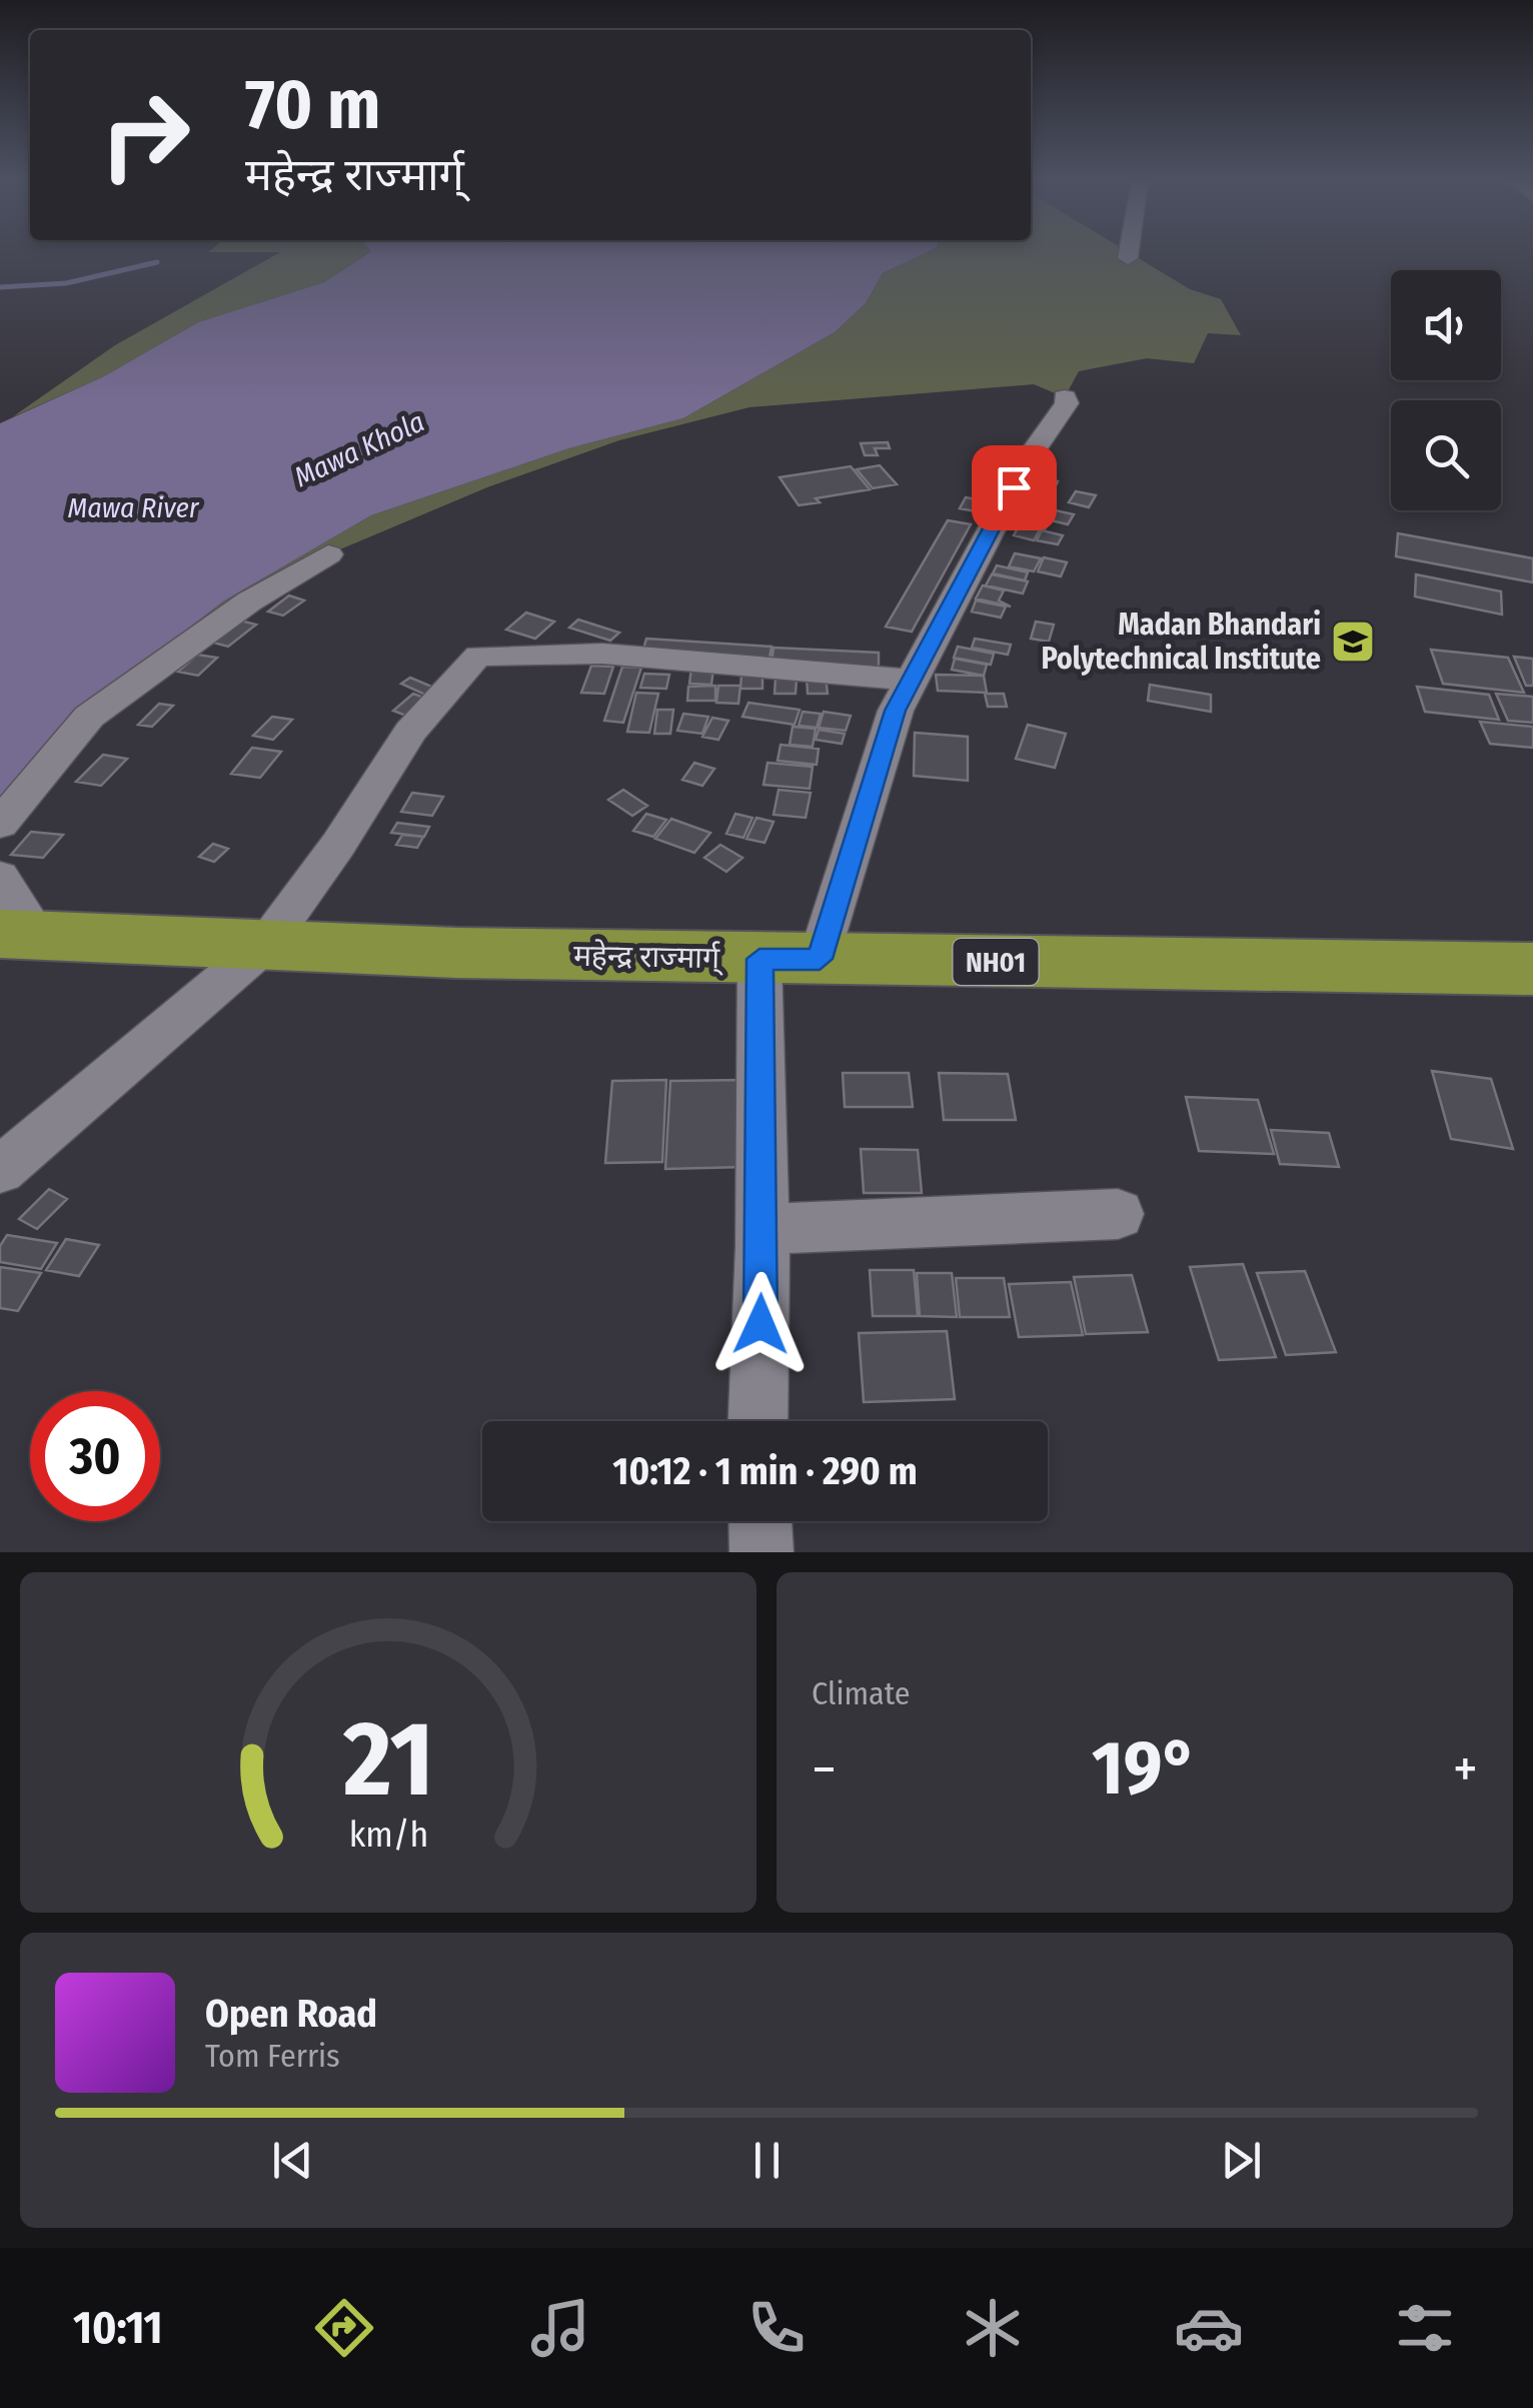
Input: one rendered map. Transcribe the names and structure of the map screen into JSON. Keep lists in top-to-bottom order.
{
  "streets": {
    "highway": ["महेन्द्र राज्मार्ग्", "NH01"]
  },
  "water": ["Mawa Khola", "Mawa River"],
  "places": {
    "school or university": ["Madan Bhandari Polytechnical Institute"]
  },
  "page": {
    "turn": ["70 m", "महेन्द्र राज्मार्ग्"],
    "limit": "30",
    "trip": "10:12 · 1 min · 290 m",
    "tile": "Climate",
    "heat": ["−", "19°", "+"],
    "song": ["Open Road", "Tom Ferris"],
    "tabs": "10:11",
    "gauge": ["21", "km/h"]
  }
}
